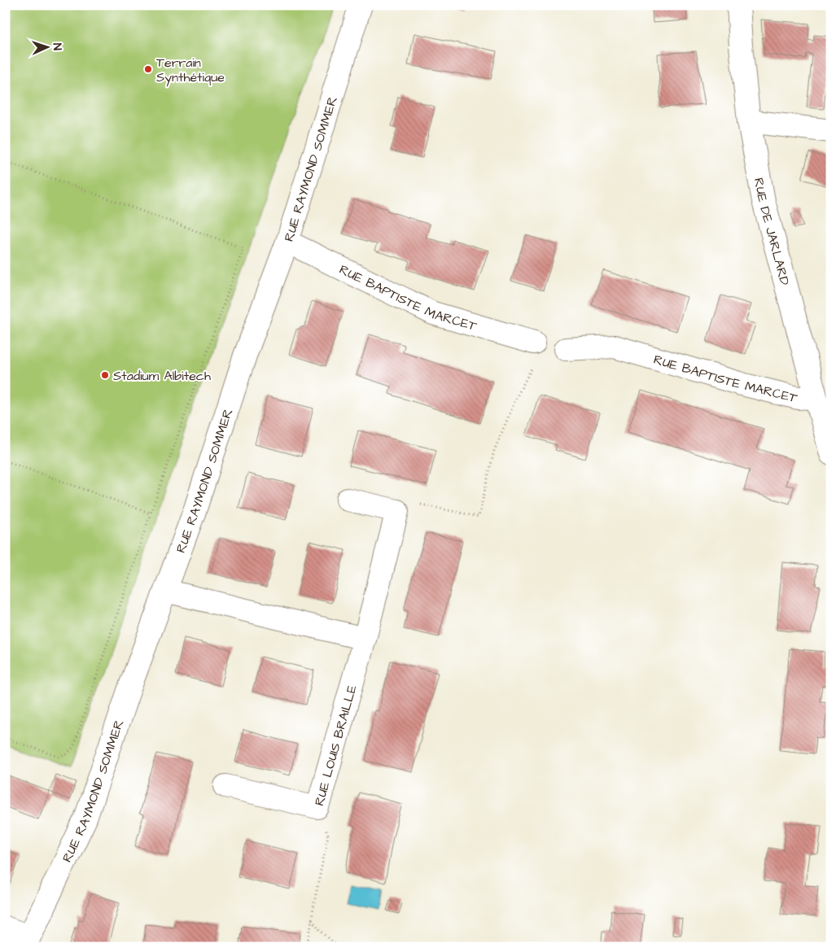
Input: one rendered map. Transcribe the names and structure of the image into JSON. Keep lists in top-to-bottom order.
{
  "streets": {
    "street": [
      "RUE RAYMOND SOMMER",
      "RUE DE JARLARD",
      "RUE BAPTISTE MARCET",
      "RUE LOUIS BRAILLE"
    ]
  },
  "crossings": [
    ["RUE RAYMOND SOMMER", "RUE BAPTISTE MARCET"],
    ["RUE DE JARLARD", "RUE BAPTISTE MARCET"]
  ],
  "places": ["Terrain Synthétique", "Stadium Albitech"],
  "north": "right"
}
